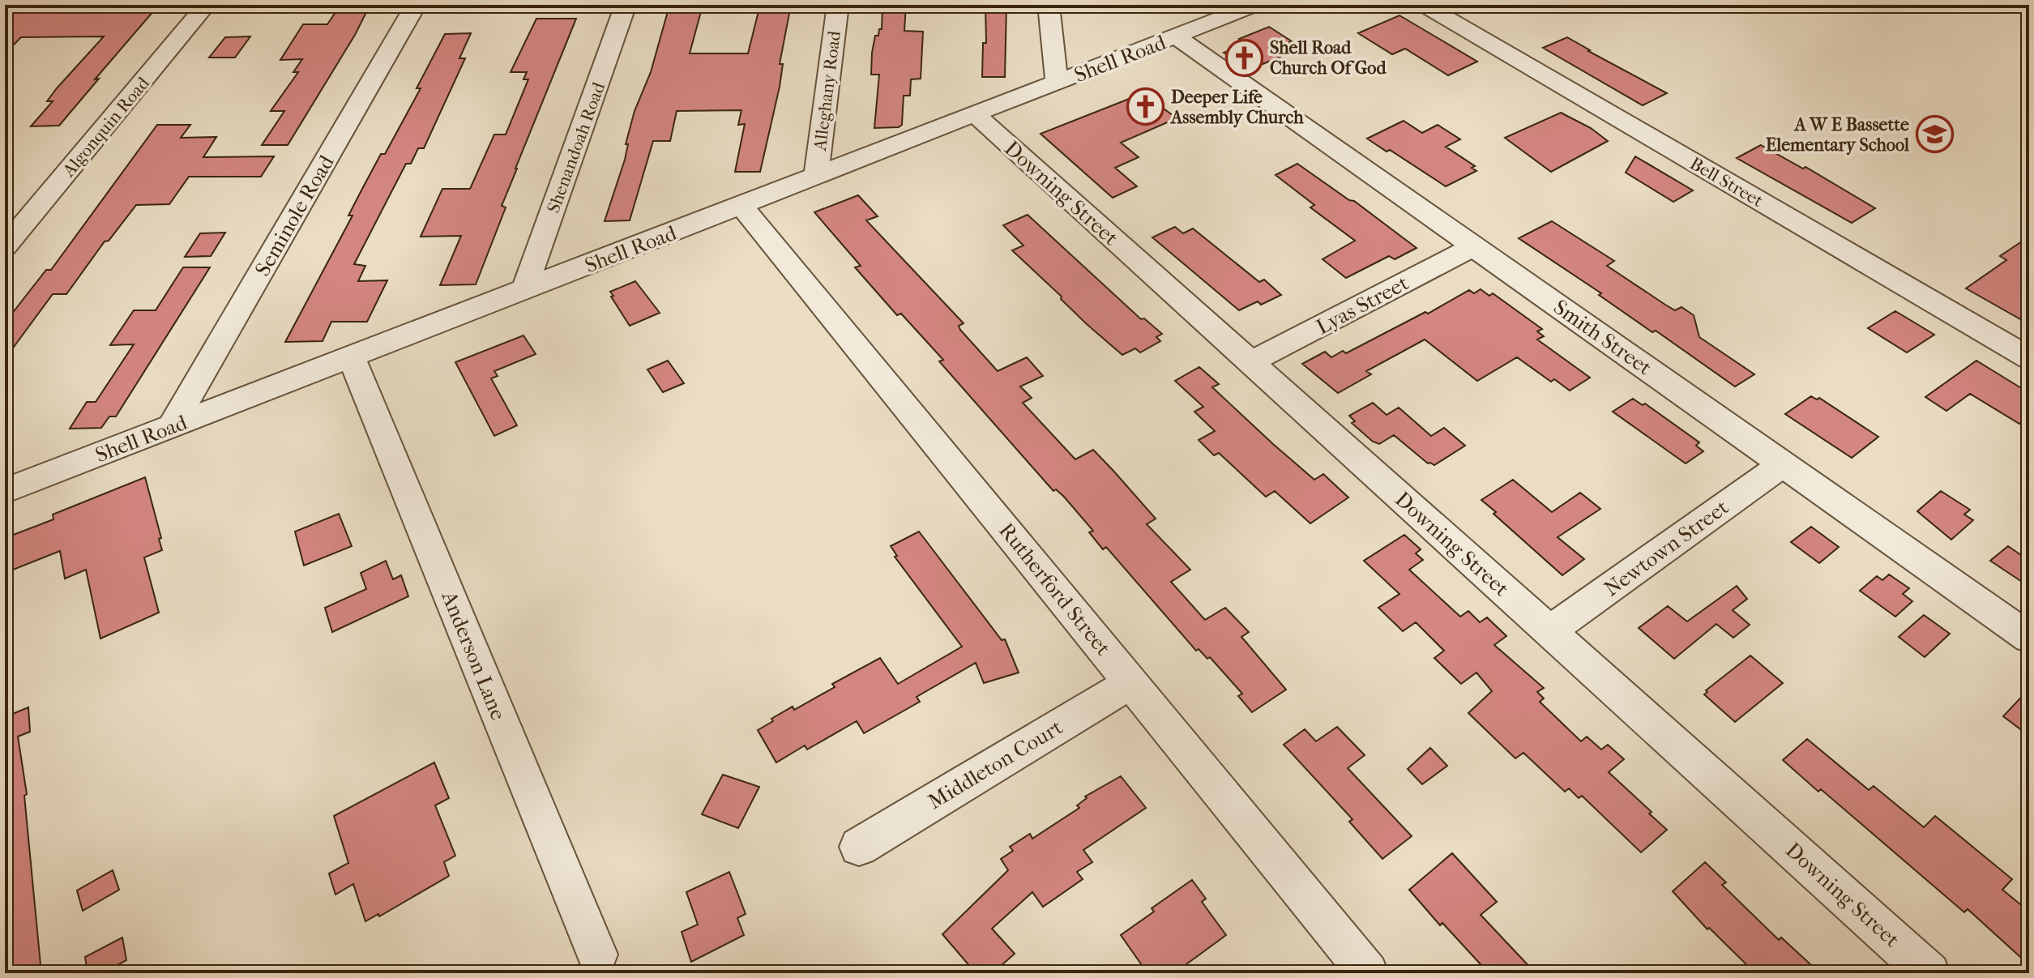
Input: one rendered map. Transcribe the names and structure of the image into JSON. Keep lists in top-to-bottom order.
{
  "streets": {
    "street": [
      "Shell Road",
      "Alleghany Road",
      "Algonquin Road",
      "Shenandoah Road",
      "Bell Street",
      "Downing Street",
      "Seminole Road",
      "Lyas Street",
      "Smith Street",
      "Newtown Street",
      "Rutherford Street",
      "Anderson Lane",
      "Middleton Court"
    ]
  },
  "crossings": [
    ["Shell Road", "Alleghany Road"],
    ["Shell Road", "Shenandoah Road"],
    ["Shell Road", "Downing Street"],
    ["Shell Road", "Seminole Road"],
    ["Shell Road", "Smith Street"],
    ["Shell Road", "Rutherford Street"],
    ["Shell Road", "Anderson Lane"],
    ["Downing Street", "Lyas Street"],
    ["Downing Street", "Newtown Street"],
    ["Lyas Street", "Smith Street"],
    ["Smith Street", "Newtown Street"],
    ["Rutherford Street", "Middleton Court"]
  ],
  "places": {
    "church": ["Shell Road Church Of God", "Deeper Life Assembly Church"],
    "school or university": ["A W E Bassette Elementary School"]
  }
}
